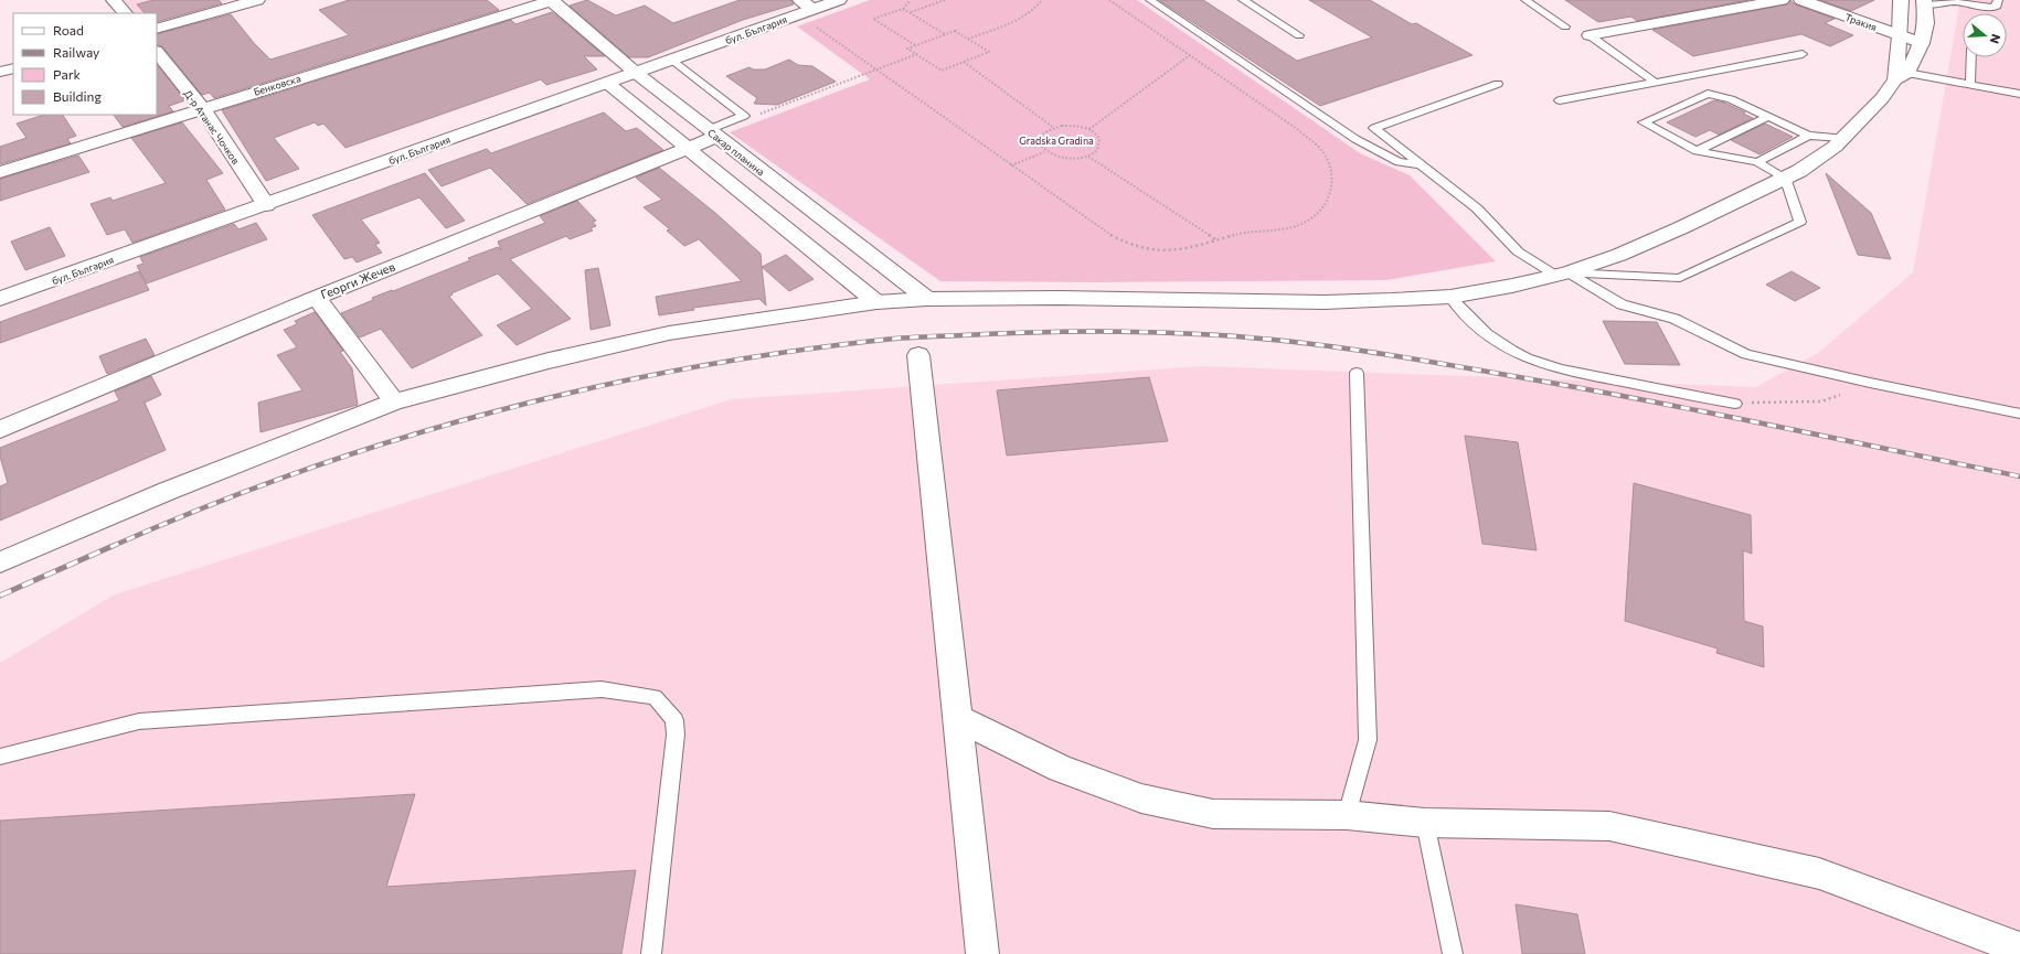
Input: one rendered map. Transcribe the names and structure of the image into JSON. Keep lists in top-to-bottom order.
{
  "streets": {
    "street": [
      "Тракия",
      "бул. България",
      "Бенковска",
      "Д-р Атанас Чочков",
      "Сакар планина",
      "Георги Жечев"
    ]
  },
  "crossings": [
    ["бул. България", "Д-р Атанас Чочков"],
    ["бул. България", "Сакар планина"],
    ["Бенковска", "Д-р Атанас Чочков"],
    ["Бенковска", "Сакар планина"],
    ["Сакар планина", "Георги Жечев"]
  ],
  "parks": ["Gradska Gradina"],
  "legend": [
    "Road",
    "Railway",
    "Park",
    "Building"
  ],
  "north": "right"
}
